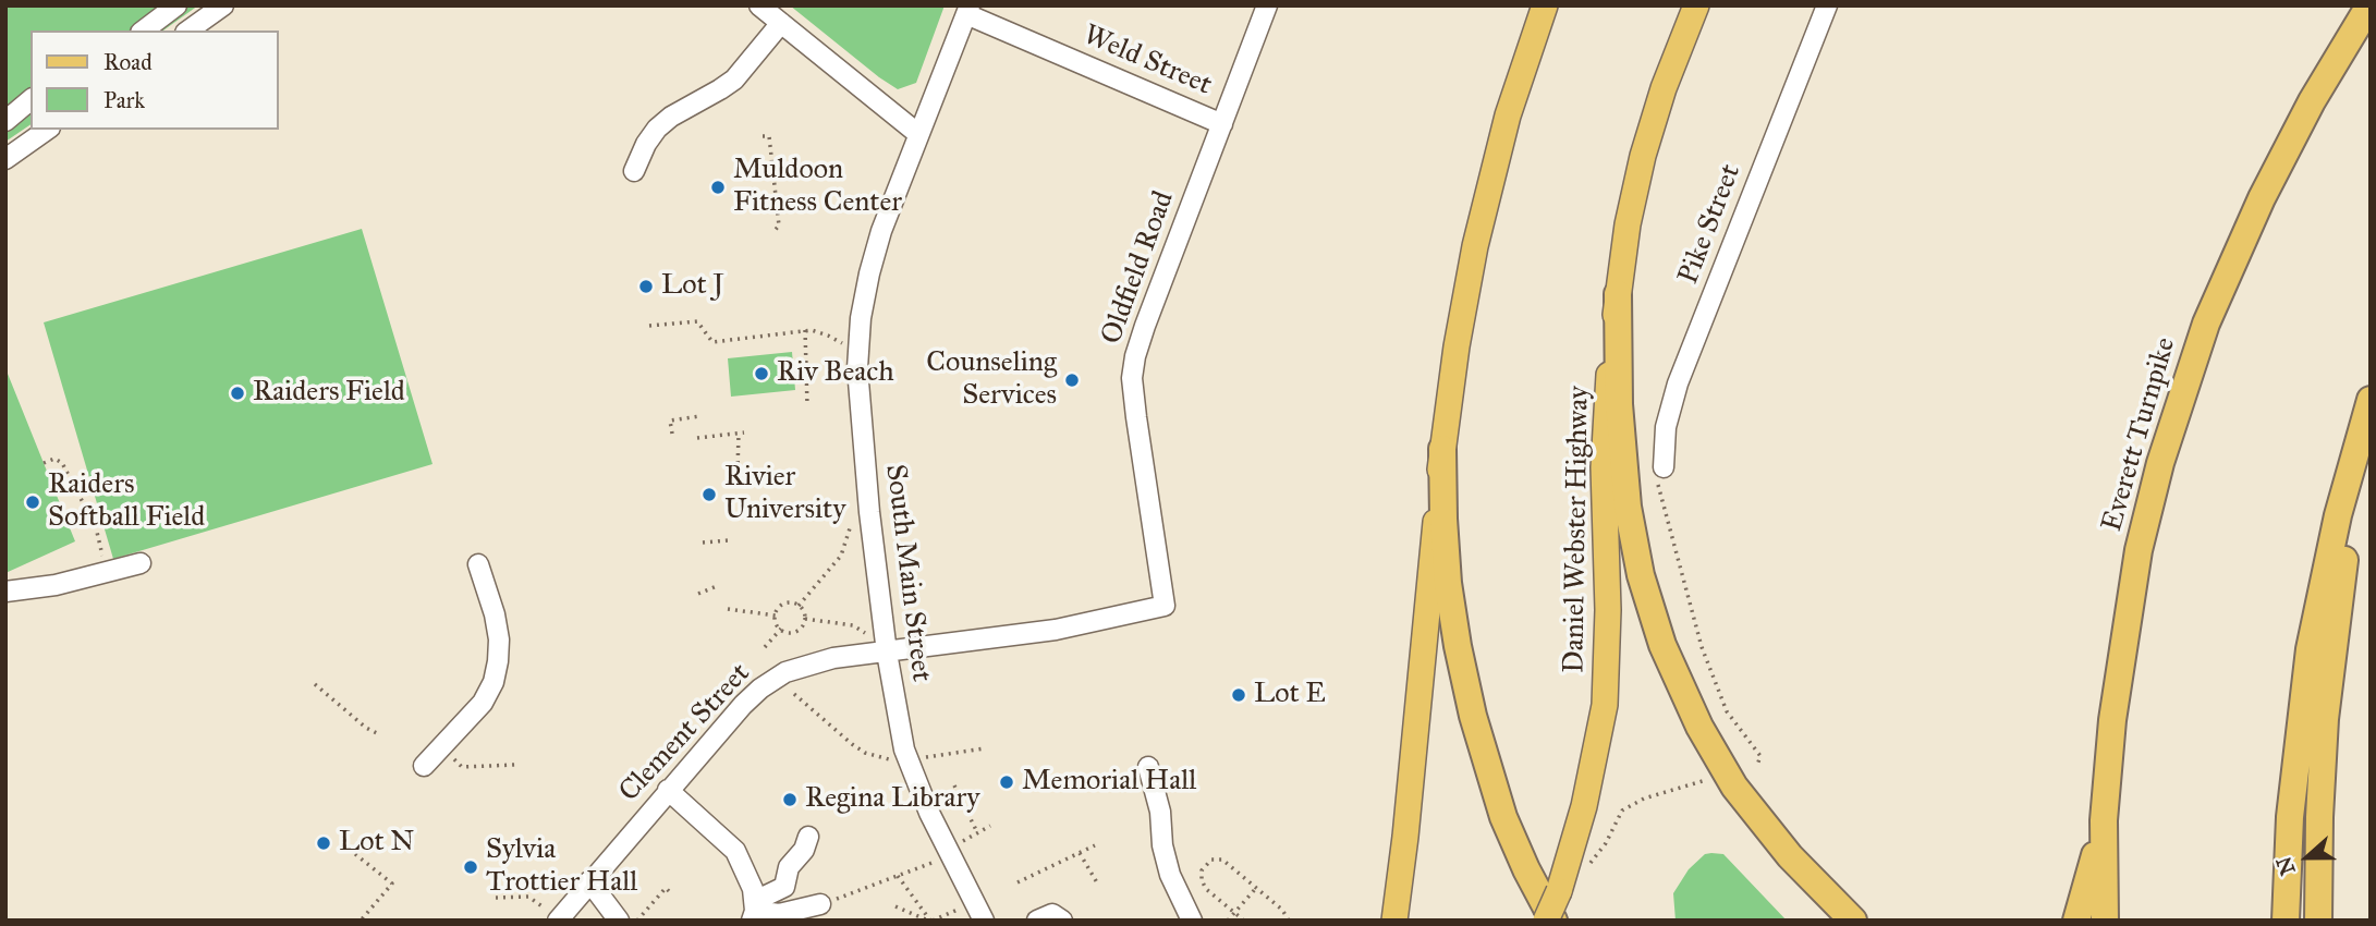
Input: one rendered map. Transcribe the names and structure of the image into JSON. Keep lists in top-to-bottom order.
{
  "streets": {
    "highway": ["Everett Turnpike"],
    "main road": ["Daniel Webster Highway"],
    "street": [
      "Weld Street",
      "Pike Street",
      "Oldfield Road",
      "South Main Street",
      "Clement Street"
    ]
  },
  "crossings": [
    ["Weld Street", "Oldfield Road"],
    ["Weld Street", "South Main Street"],
    ["Oldfield Road", "Clement Street"],
    ["South Main Street", "Clement Street"]
  ],
  "places": [
    "Muldoon Fitness Center",
    "Lot J",
    "Riv Beach",
    "Counseling Services",
    "Raiders Field",
    "Rivier University",
    "Raiders Softball Field",
    "Lot E",
    "Memorial Hall",
    "Regina Library",
    "Lot N",
    "Sylvia Trottier Hall"
  ],
  "legend": ["Road", "Park"],
  "north": "left"
}
